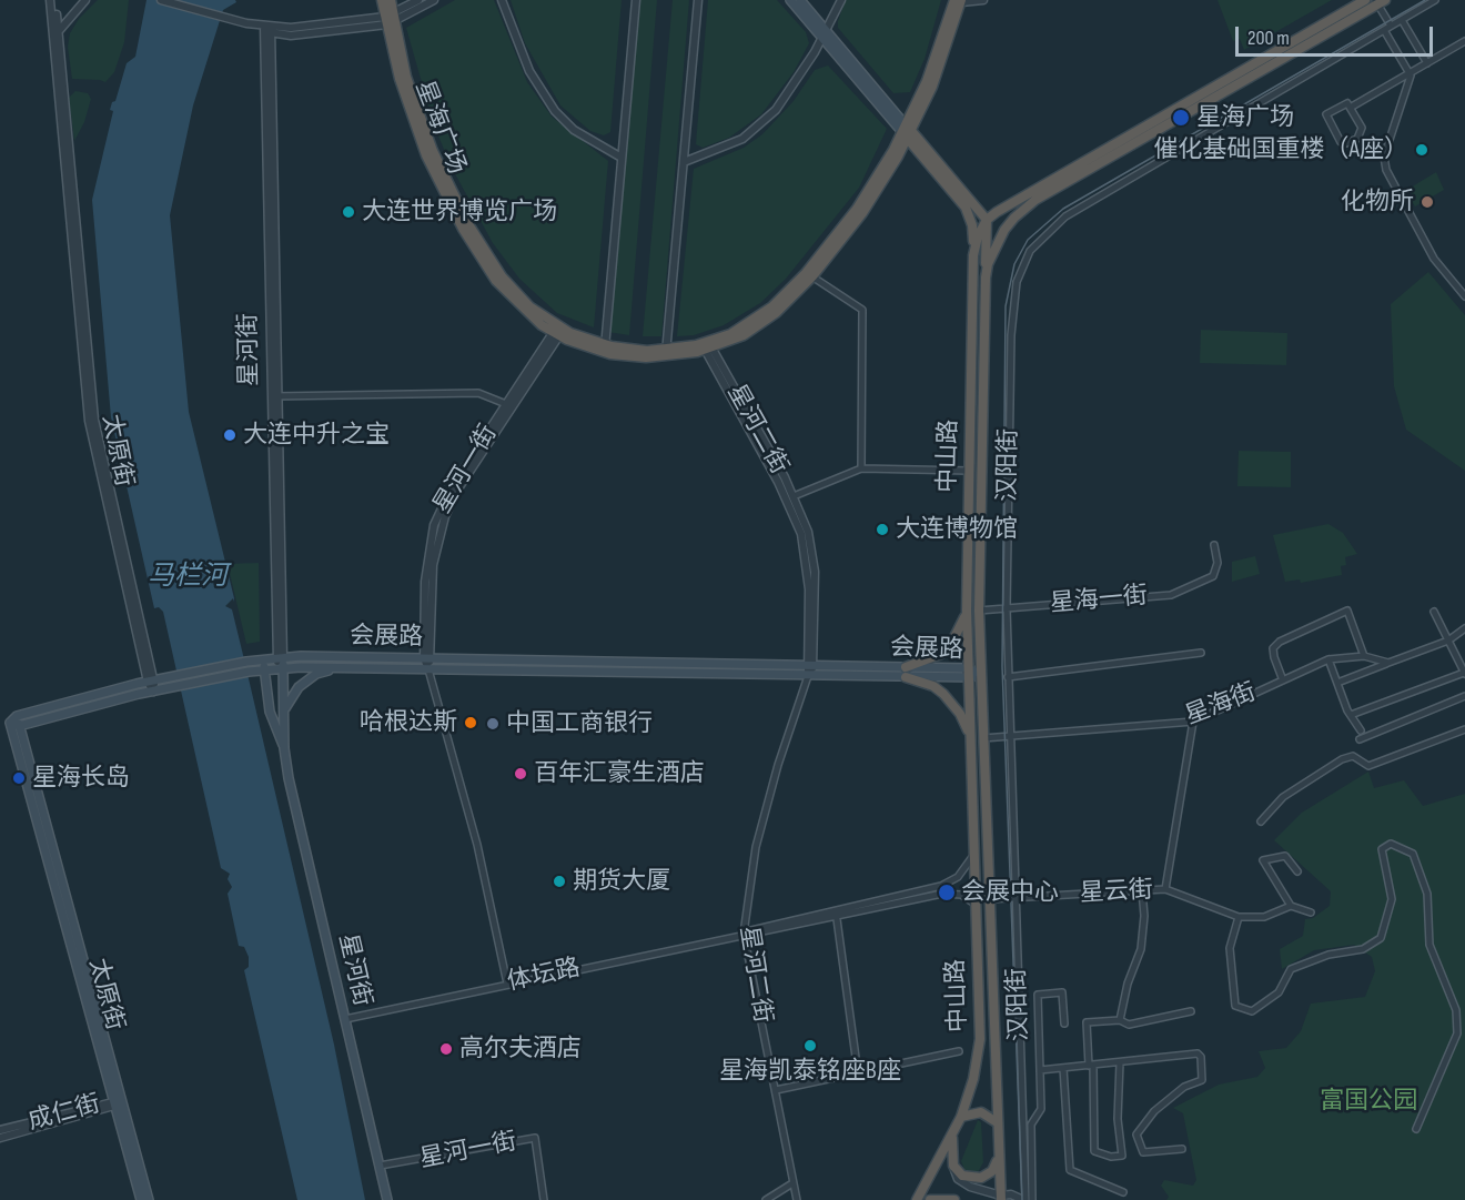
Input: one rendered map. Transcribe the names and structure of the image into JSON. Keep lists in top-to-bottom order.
{
  "streets": {
    "highway": ["星海广场", "中山路"],
    "main road": ["星河街", "太原街", "会展路"],
    "street": [
      "星河二街",
      "汉阳街",
      "星河一街",
      "星海一街",
      "星海街",
      "星云街",
      "体坛路",
      "成仁街"
    ]
  },
  "crossings": [
    ["星海广场", "星河二街"],
    ["星海广场", "星河一街"],
    ["星河街", "星河一街"],
    ["星河街", "会展路"],
    ["星河街", "体坛路"],
    ["星河二街", "会展路"],
    ["星河二街", "体坛路"],
    ["太原街", "会展路"],
    ["太原街", "成仁街"],
    ["中山路", "星海一街"],
    ["中山路", "会展路"],
    ["中山路", "星海街"],
    ["中山路", "星云街"],
    ["中山路", "体坛路"],
    ["汉阳街", "星海一街"],
    ["汉阳街", "星海街"],
    ["汉阳街", "星云街"],
    ["星河一街", "会展路"],
    ["星河一街", "体坛路"]
  ],
  "water": ["马栏河"],
  "parks": ["富国公园"],
  "places": [
    "星海广场",
    "催化基础国重楼（A座）",
    "化物所",
    "大连世界博览广场",
    "大连中升之宝",
    "大连博物馆",
    "哈根达斯",
    "中国工商银行",
    "百年汇豪生酒店",
    "星海长岛",
    "期货大厦",
    "会展中心",
    "星海凯泰铭座B座",
    "高尔夫酒店"
  ],
  "scale_bar": "200 m"
}
